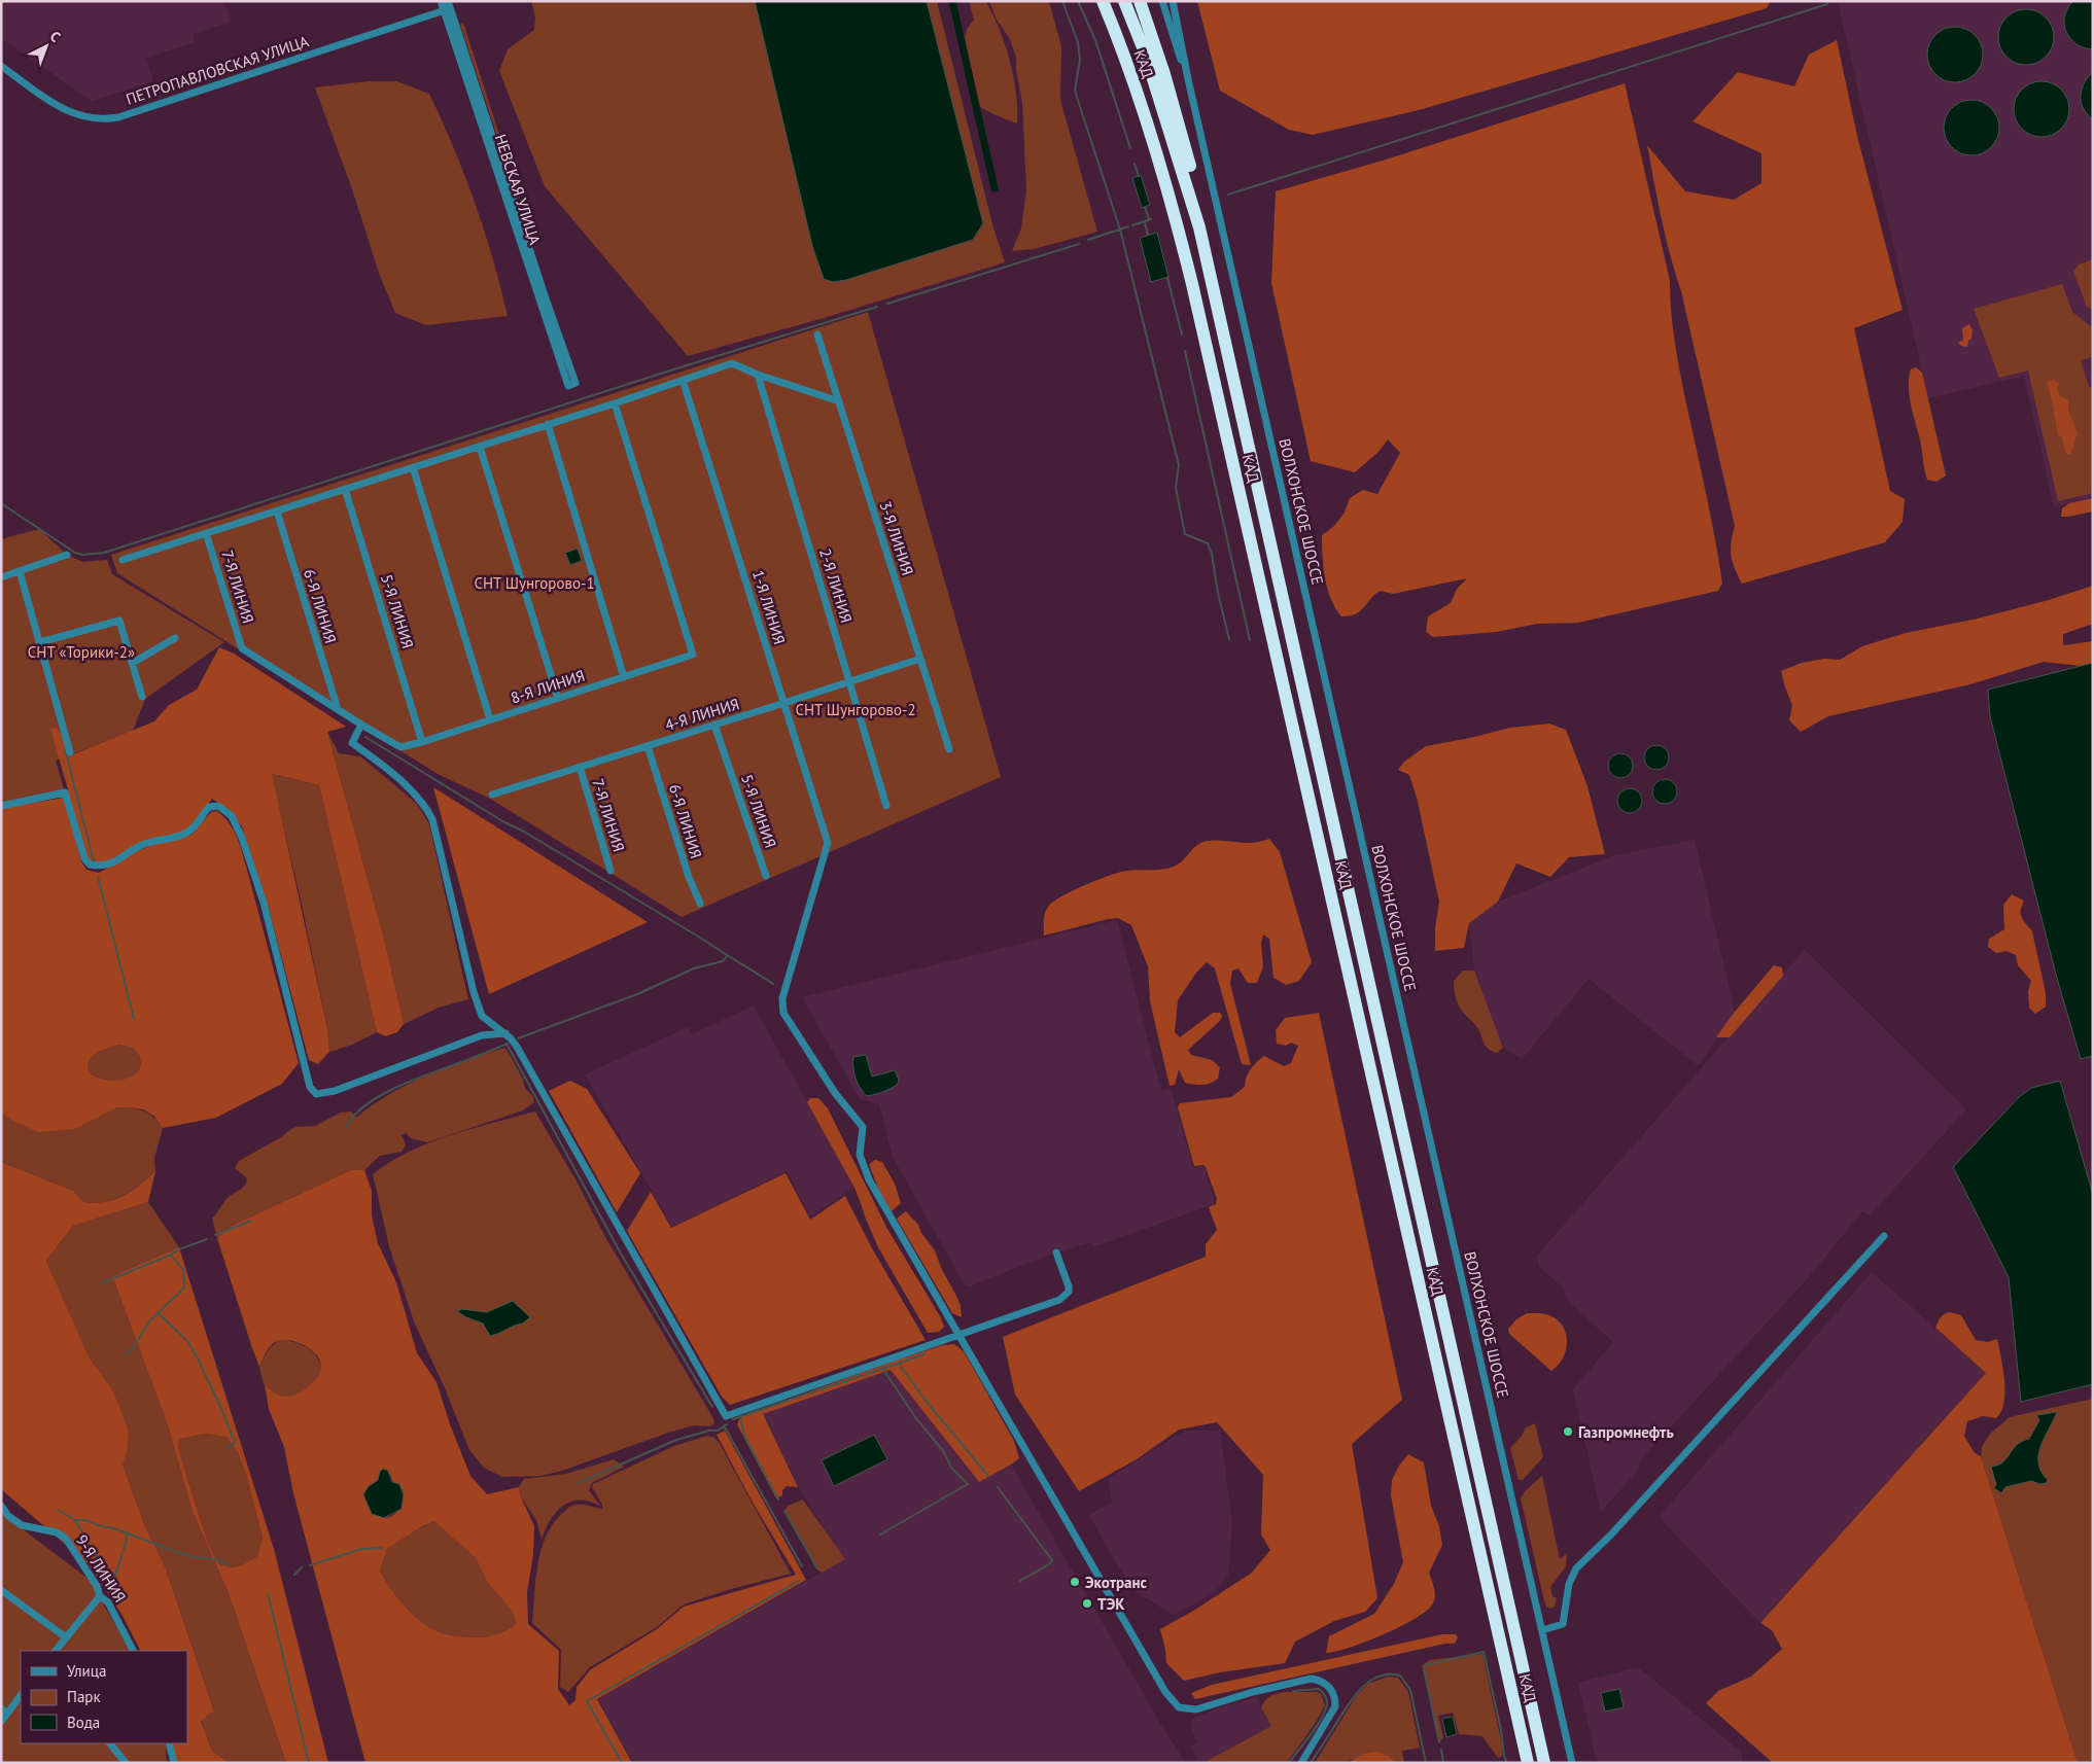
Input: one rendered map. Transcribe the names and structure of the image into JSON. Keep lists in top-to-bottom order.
{
  "streets": {
    "highway": ["КАД"],
    "street": [
      "ПЕТРОПАВЛОВСКАЯ УЛИЦА",
      "НЕВСКАЯ УЛИЦА",
      "ВОЛХОНСКОЕ ШОССЕ",
      "3-Я ЛИНИЯ",
      "2-Я ЛИНИЯ",
      "7-Я ЛИНИЯ",
      "6-Я ЛИНИЯ",
      "1-Я ЛИНИЯ",
      "5-Я ЛИНИЯ",
      "8-Я ЛИНИЯ",
      "4-Я ЛИНИЯ",
      "9-Я ЛИНИЯ"
    ]
  },
  "crossings": [
    ["ПЕТРОПАВЛОВСКАЯ УЛИЦА", "НЕВСКАЯ УЛИЦА"],
    ["3-Я ЛИНИЯ", "4-Я ЛИНИЯ"],
    ["2-Я ЛИНИЯ", "4-Я ЛИНИЯ"],
    ["7-Я ЛИНИЯ", "6-Я ЛИНИЯ"],
    ["7-Я ЛИНИЯ", "4-Я ЛИНИЯ"],
    ["6-Я ЛИНИЯ", "4-Я ЛИНИЯ"],
    ["1-Я ЛИНИЯ", "4-Я ЛИНИЯ"],
    ["5-Я ЛИНИЯ", "8-Я ЛИНИЯ"],
    ["5-Я ЛИНИЯ", "4-Я ЛИНИЯ"]
  ],
  "parks": ["СНТ Шунгорово-1", "СНТ «Торики-2»", "СНТ Шунгорово-2"],
  "places": ["Газпромнефть", "Экотранс", "ТЭК"],
  "legend": ["Улица", "Парк", "Вода"],
  "north": "top right"
}
